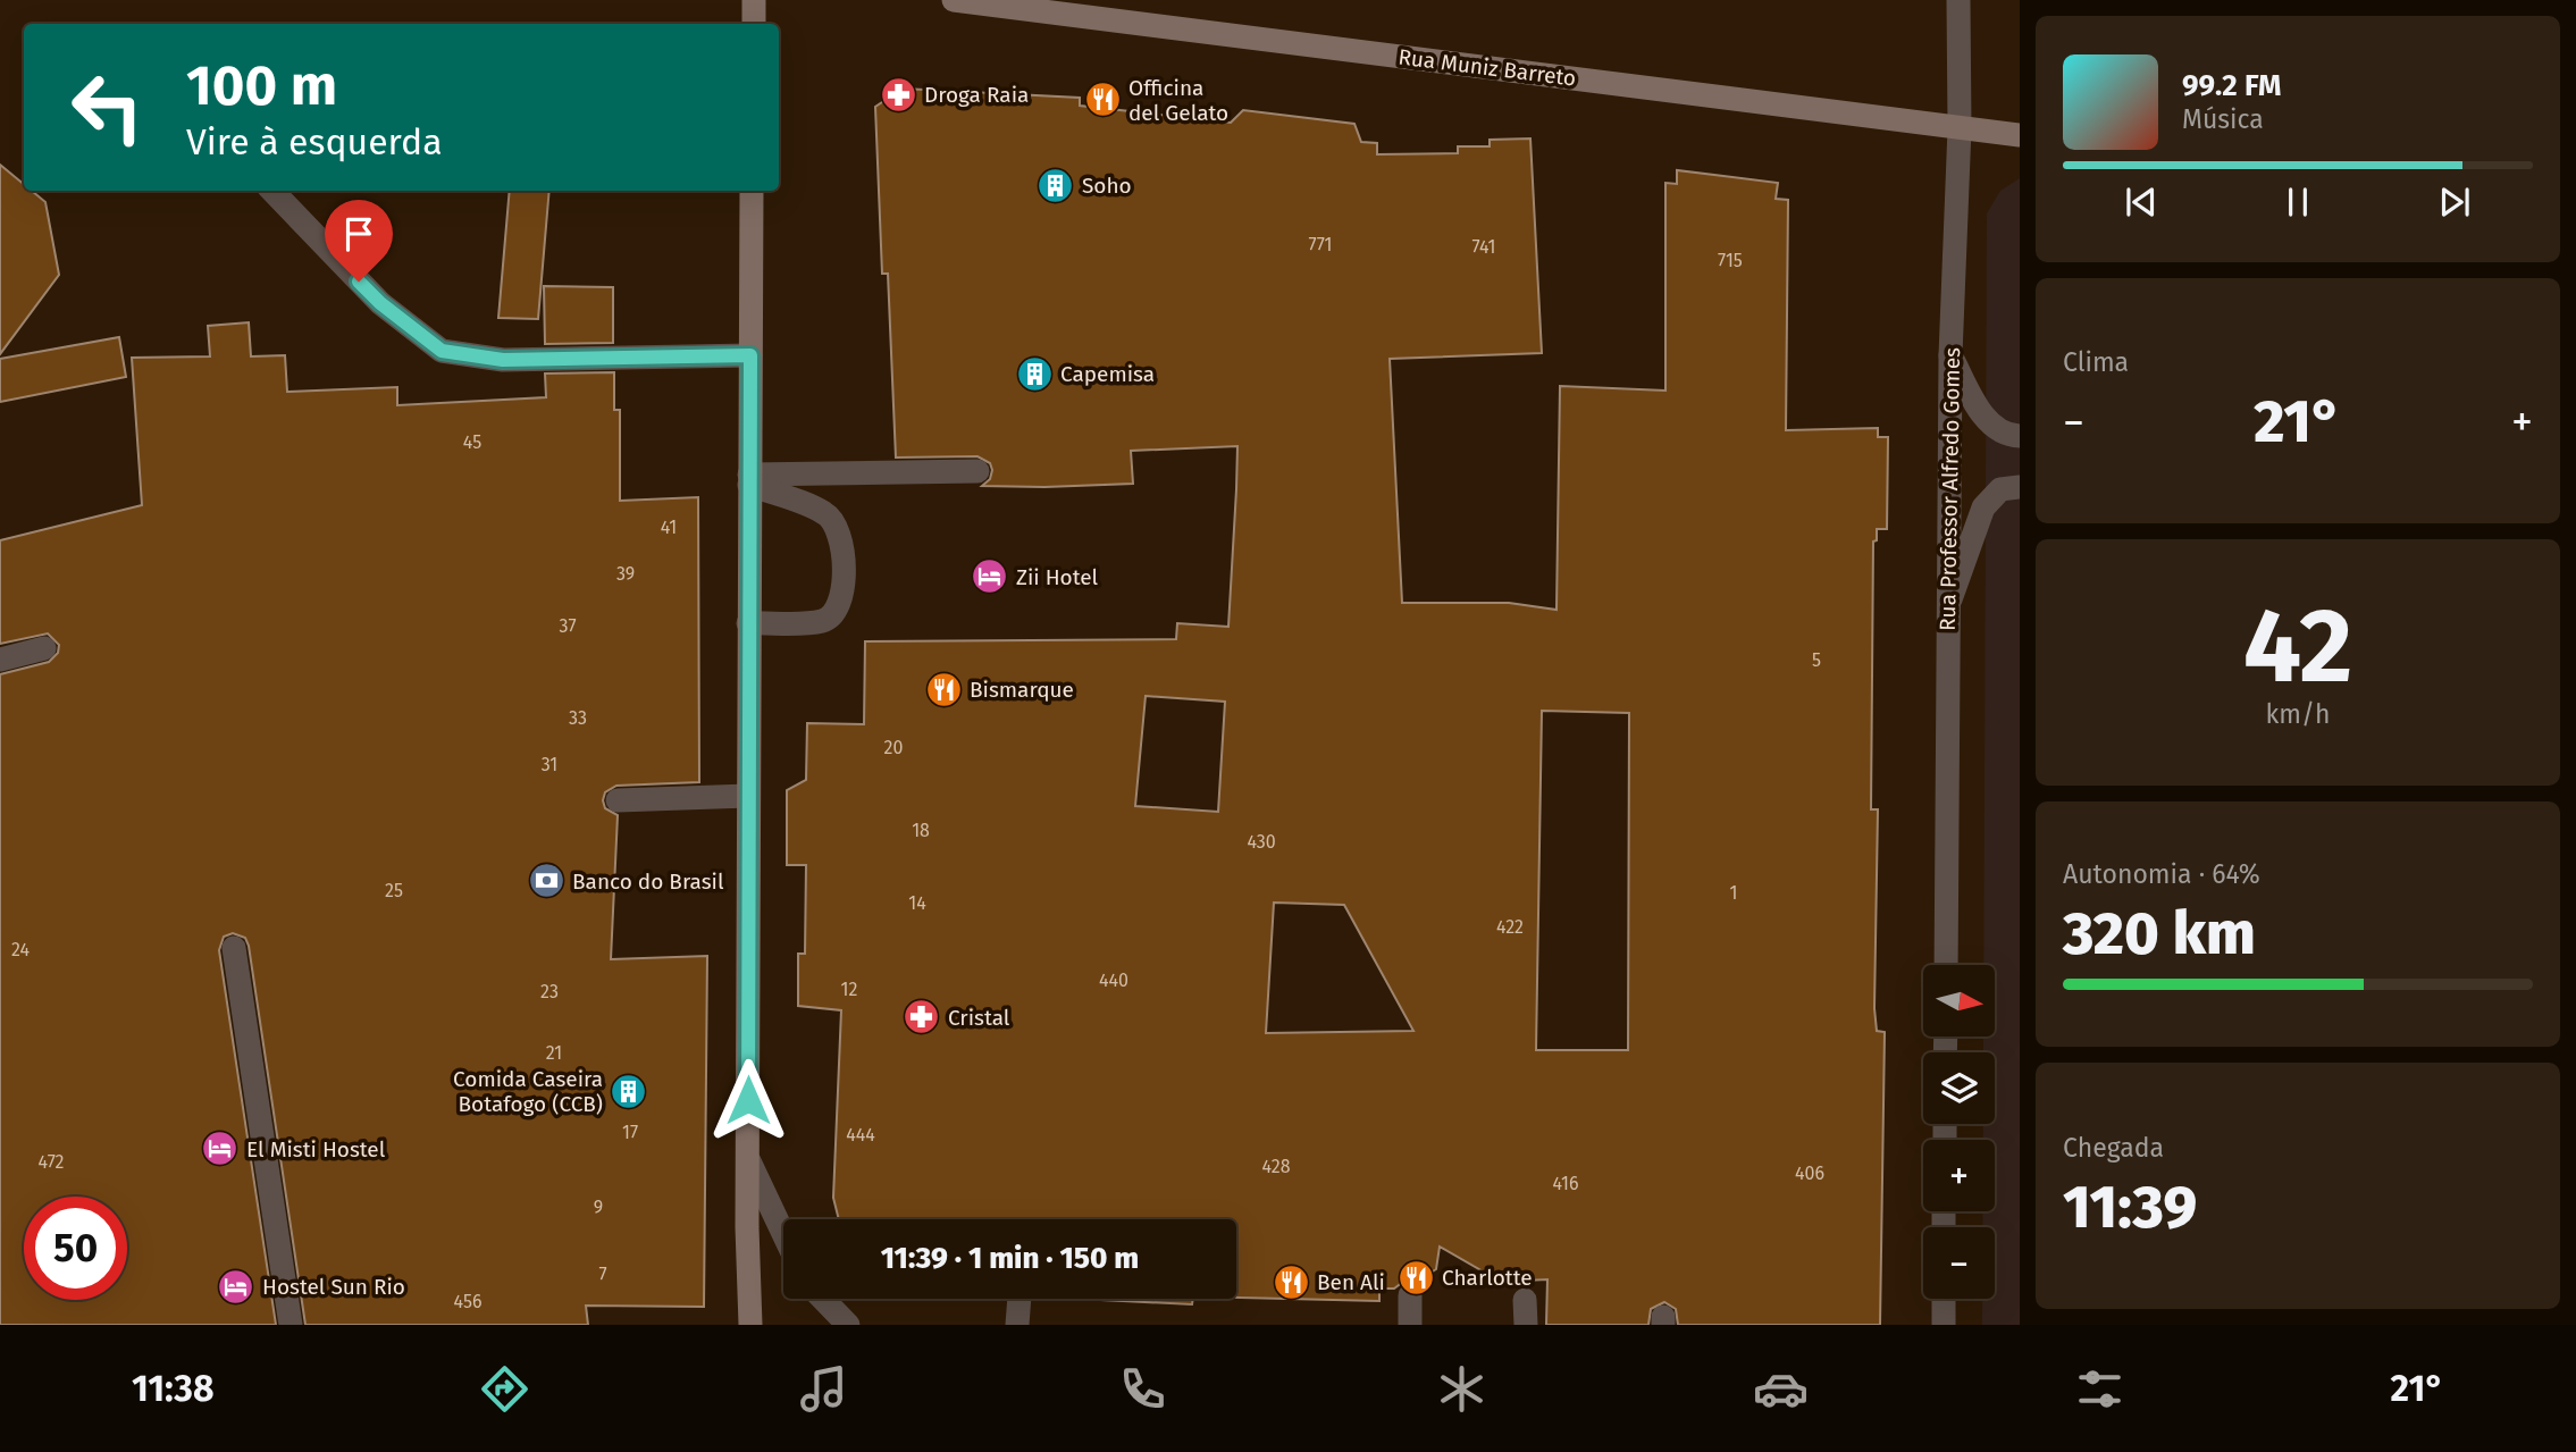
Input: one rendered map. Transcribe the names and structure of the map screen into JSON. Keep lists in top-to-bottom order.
{
  "streets": {
    "main road": ["Rua Muniz Barreto"],
    "street": ["Rua Professor Alfredo Gomes"]
  },
  "crossings": [
    ["Rua Muniz Barreto", "Rua Professor Alfredo Gomes"]
  ],
  "places": {
    "pharmacy": ["Droga Raia", "Cristal"],
    "restaurant": [
      "Officina del Gelato",
      "Bismarque",
      "Charlotte",
      "Ben Ali"
    ],
    "building": ["Soho", "Capemisa", "Comida Caseira Botafogo (CCB)"],
    "hotel": ["Zii Hotel", "El Misti Hostel", "Hostel Sun Rio"],
    "bank": ["Banco do Brasil"]
  },
  "house_numbers": [
    "771",
    "741",
    "715",
    "45",
    "41",
    "39",
    "37",
    "5",
    "33",
    "20",
    "31",
    "18",
    "430",
    "25",
    "1",
    "14",
    "422",
    "24",
    "440",
    "12",
    "23",
    "21",
    "17",
    "444",
    "472",
    "428",
    "406",
    "416",
    "9",
    "7",
    "456"
  ],
  "north": "right",
  "page": {
    "turn": ["100 m", "Vire à esquerda"],
    "song": ["99.2 FM", "Música"],
    "tile": [
      "Clima",
      ["42", "km/h"],
      ["Autonomia · 64%", "320 km"],
      ["Chegada", "11:39"]
    ],
    "heat": ["−", "21°", "+"],
    "map_buttons": ["+", "−"],
    "limit": "50",
    "trip": "11:39 · 1 min · 150 m",
    "tabs": ["11:38", "21°"]
  }
}
